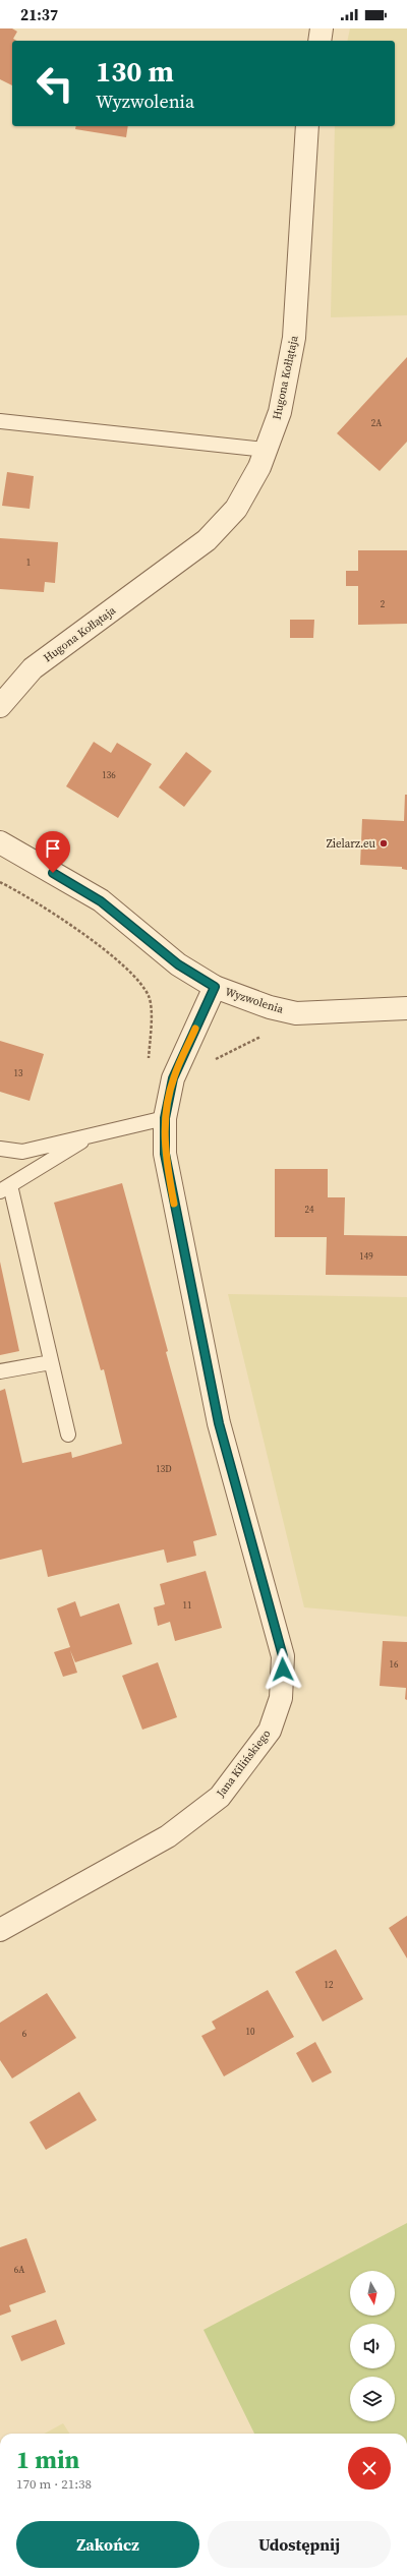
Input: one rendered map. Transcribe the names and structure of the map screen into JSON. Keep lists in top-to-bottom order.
{
  "streets": {
    "street": ["Hugona Kołłątaja", "Wyzwolenia", "Jana Kilińskiego"]
  },
  "crossings": [
    ["Wyzwolenia", "Jana Kilińskiego"]
  ],
  "places": ["Zielarz.eu"],
  "house_numbers": [
    "2A",
    "1",
    "2",
    "136",
    "13",
    "24",
    "149",
    "13D",
    "11",
    "16",
    "12",
    "10",
    "6",
    "6A"
  ],
  "north": "bottom",
  "page": {
    "status": "21:37",
    "turn": ["130 m", "Wyzwolenia"],
    "heading": ["1 min", "170 m · 21:38"],
    "buttons": ["Zakończ", "Udostępnij"]
  }
}
